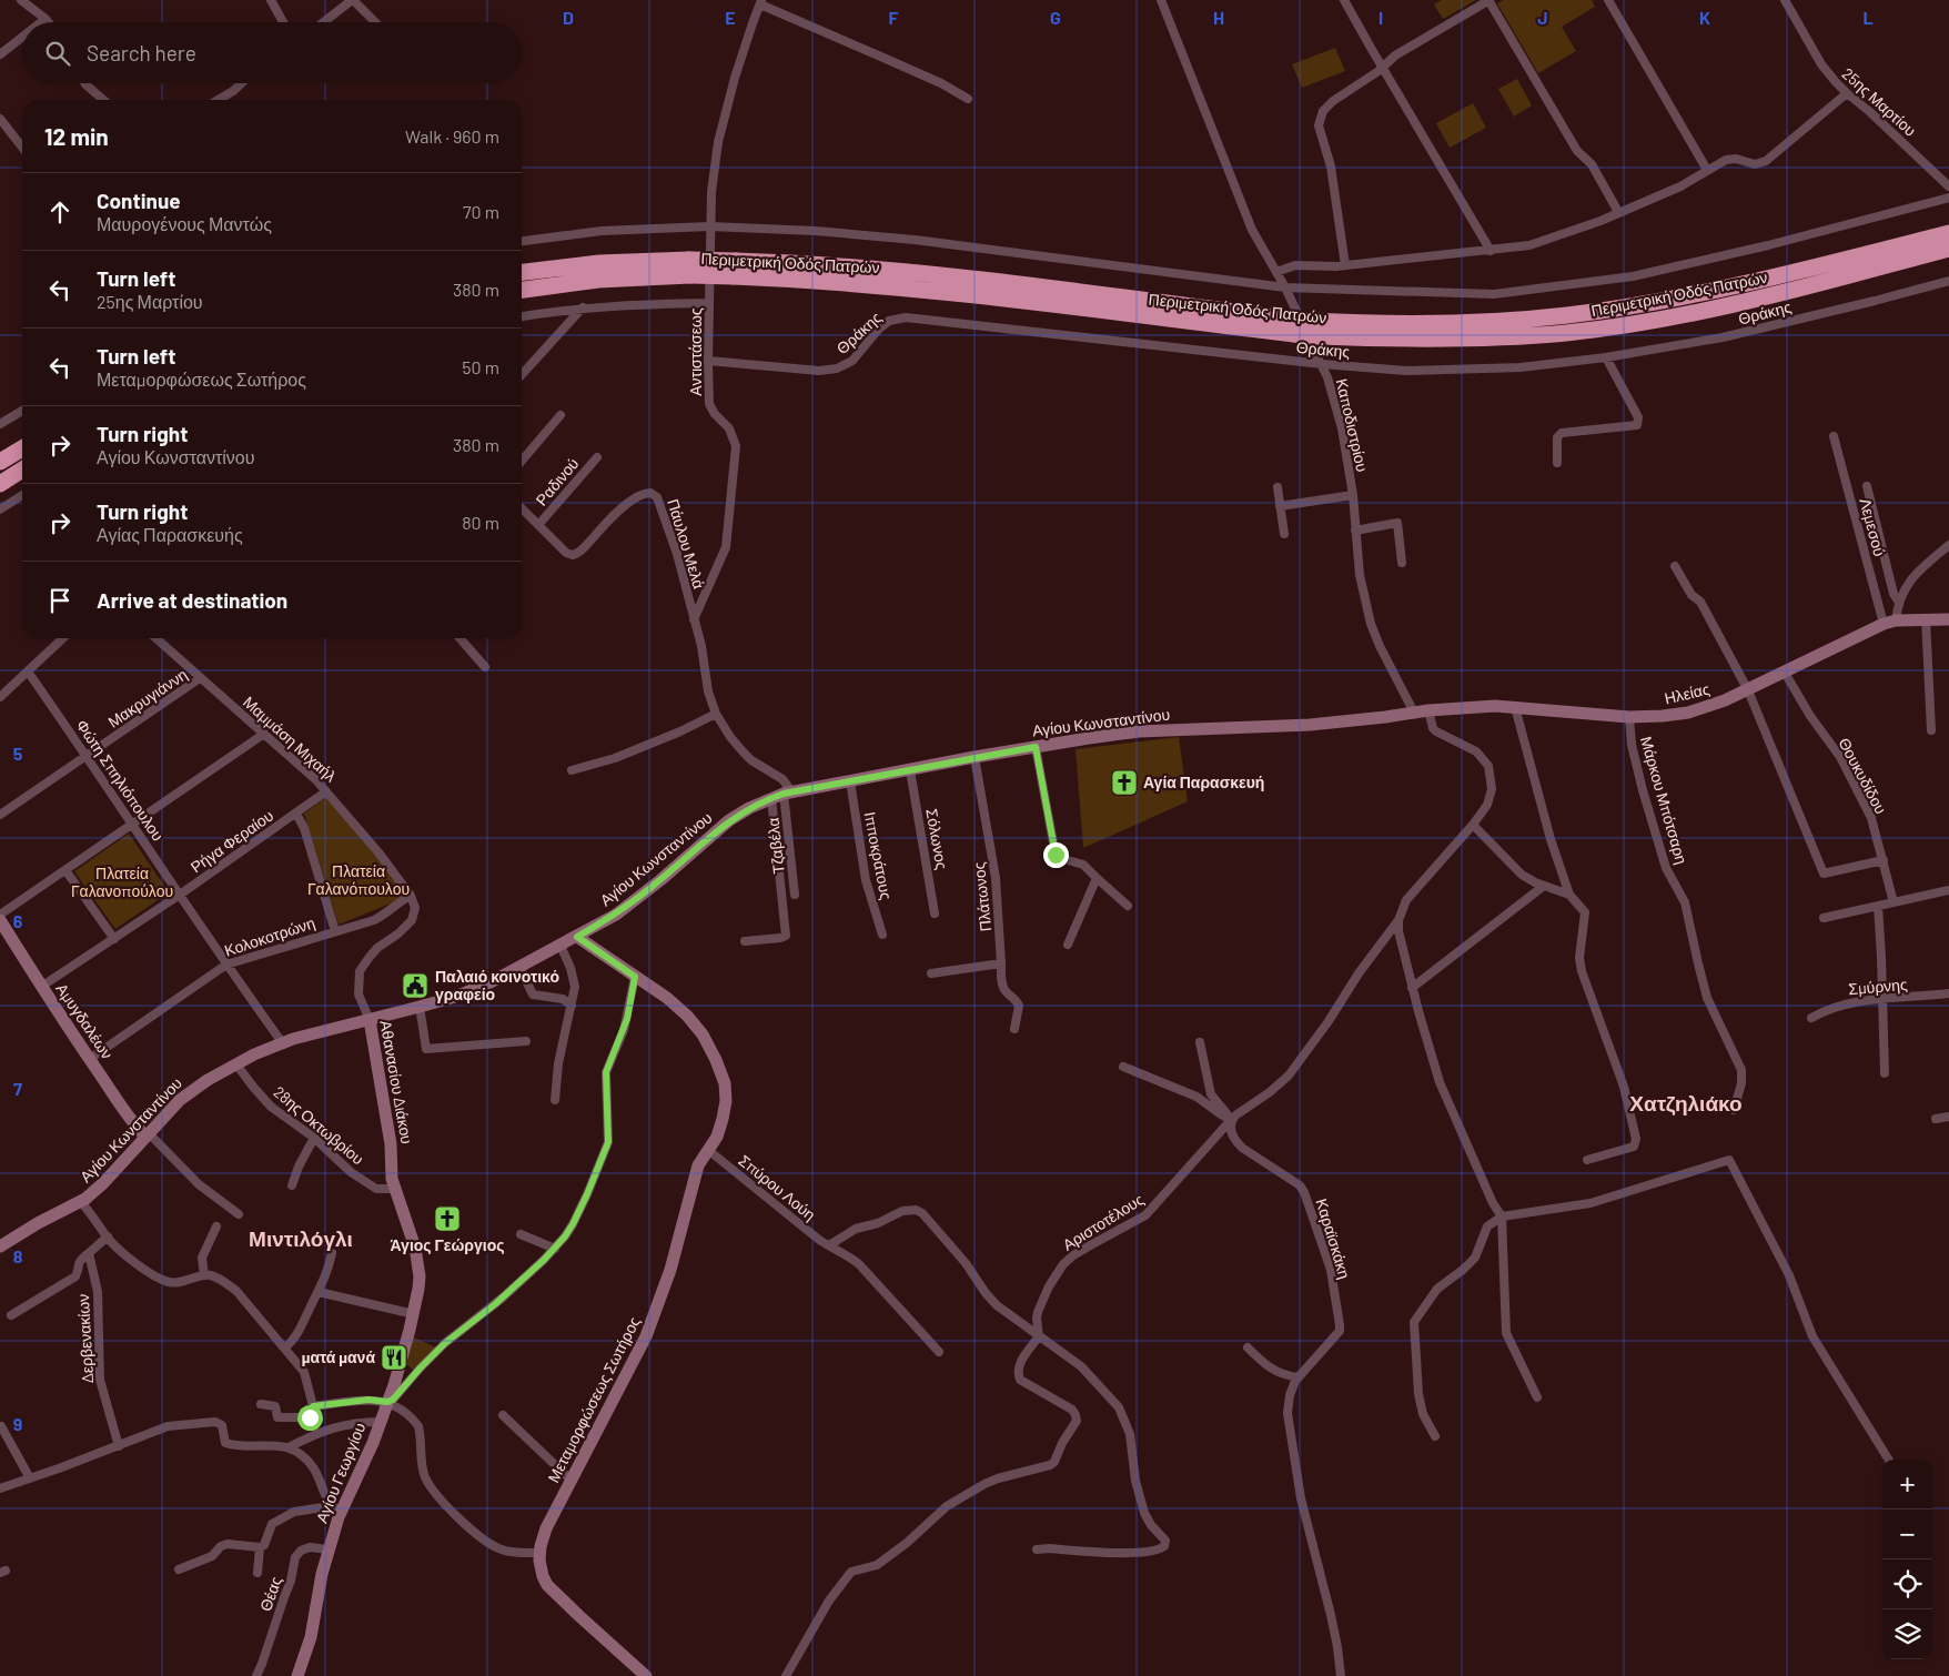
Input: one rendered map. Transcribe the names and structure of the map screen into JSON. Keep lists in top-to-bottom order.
{
  "streets": {
    "highway": ["Περιμετρική Οδός Πατρών"],
    "main road": [
      "Ηλείας",
      "Αγίου Κωνσταντίνου",
      "Αμυγδαλέων",
      "Αθανασίου Διάκου",
      "Μεταμορφώσεως Σωτήρος",
      "Αγίου Γεωργίου"
    ],
    "street": [
      "25ης Μαρτίου",
      "Θράκης",
      "Αντιστάσεως",
      "Καποδιστρίου",
      "Ραδινού",
      "Λεμεσού",
      "Πάυλου Μελά",
      "Μακρυγιάννη",
      "Μαμμάση Μιχαήλ",
      "Θουκυδίδου",
      "Φώτη Σπηλιόπουλου",
      "Μάρκου Μπότσαρη",
      "Σόλωνος",
      "Ρήγα Φεραίου",
      "Τζαβέλα",
      "Ιπποκράτους",
      "Πλάτωνος",
      "Κολοκοτρώνη",
      "Σμύρνης",
      "28ης Οκτωβρίου",
      "Σπύρου Λούη",
      "Αριστοτέλους",
      "Καραϊσκάκη",
      "Δερβενακίων",
      "Θέας"
    ]
  },
  "crossings": [
    ["Θράκης", "Αντιστάσεως"],
    ["Θράκης", "Καποδιστρίου"],
    ["Αντιστάσεως", "Πάυλου Μελά"],
    ["Καποδιστρίου", "Ηλείας"],
    ["Καποδιστρίου", "Αγίου Κωνσταντίνου"],
    ["Ραδινού", "Πάυλου Μελά"],
    ["Λεμεσού", "Ηλείας"],
    ["Ηλείας", "Αγίου Κωνσταντίνου"],
    ["Ηλείας", "Θουκυδίδου"],
    ["Ηλείας", "Μάρκου Μπότσαρη"],
    ["Μακρυγιάννη", "Μαμμάση Μιχαήλ"],
    ["Μακρυγιάννη", "Φώτη Σπηλιόπουλου"],
    ["Αγίου Κωνσταντίνου", "Φώτη Σπηλιόπουλου"],
    ["Αγίου Κωνσταντίνου", "Σόλωνος"],
    ["Αγίου Κωνσταντίνου", "Τζαβέλα"],
    ["Αγίου Κωνσταντίνου", "Ιπποκράτους"],
    ["Αγίου Κωνσταντίνου", "Πλάτωνος"],
    ["Αγίου Κωνσταντίνου", "Αμυγδαλέων"],
    ["Αγίου Κωνσταντίνου", "Αθανασίου Διάκου"],
    ["Αγίου Κωνσταντίνου", "28ης Οκτωβρίου"],
    ["Αγίου Κωνσταντίνου", "Μεταμορφώσεως Σωτήρος"],
    ["Μαμμάση Μιχαήλ", "Ρήγα Φεραίου"],
    ["Μαμμάση Μιχαήλ", "Κολοκοτρώνη"],
    ["Μαμμάση Μιχαήλ", "Αθανασίου Διάκου"],
    ["Φώτη Σπηλιόπουλου", "Ρήγα Φεραίου"],
    ["Φώτη Σπηλιόπουλου", "Κολοκοτρώνη"],
    ["Ρήγα Φεραίου", "Αμυγδαλέων"],
    ["Κολοκοτρώνη", "Αμυγδαλέων"],
    ["Κολοκοτρώνη", "Αθανασίου Διάκου"],
    ["Αθανασίου Διάκου", "28ης Οκτωβρίου"],
    ["Αθανασίου Διάκου", "Αγίου Γεωργίου"],
    ["28ης Οκτωβρίου", "Αγίου Γεωργίου"],
    ["Σπύρου Λούη", "Μεταμορφώσεως Σωτήρος"],
    ["Αριστοτέλους", "Καραϊσκάκη"],
    ["Αγίου Γεωργίου", "Θέας"]
  ],
  "districts": ["Χατζηλιάκο", "Μιντιλόγλι"],
  "parks": ["Πλατεία Γαλανόπουλου", "Πλατεία Γαλανοπούλου"],
  "places": {
    "church": ["Αγία Παρασκευή", "Άγιος Γεώργιος"],
    "public building": ["Παλαιό κοινοτικό γραφείο"],
    "restaurant": ["ματά μανά"]
  },
  "page": {
    "search": "Search here",
    "heading": ["12 min", "Walk · 960 m"],
    "list": [
      ["Continue", "Μαυρογένους Μαντώς", "70 m"],
      ["Turn left", "25ης Μαρτίου", "380 m"],
      ["Turn left", "Μεταμορφώσεως Σωτήρος", "50 m"],
      ["Turn right", "Αγίου Κωνσταντίνου", "380 m"],
      ["Turn right", "Αγίας Παρασκευής", "80 m"],
      "Arrive at destination"
    ],
    "map_buttons": ["+", "−"]
  },
  "grid": {
    "columns": [
      "D",
      "E",
      "F",
      "G",
      "H",
      "I",
      "J",
      "K",
      "L"
    ],
    "rows": [
      "5",
      "6",
      "7",
      "8",
      "9"
    ]
  }
}
